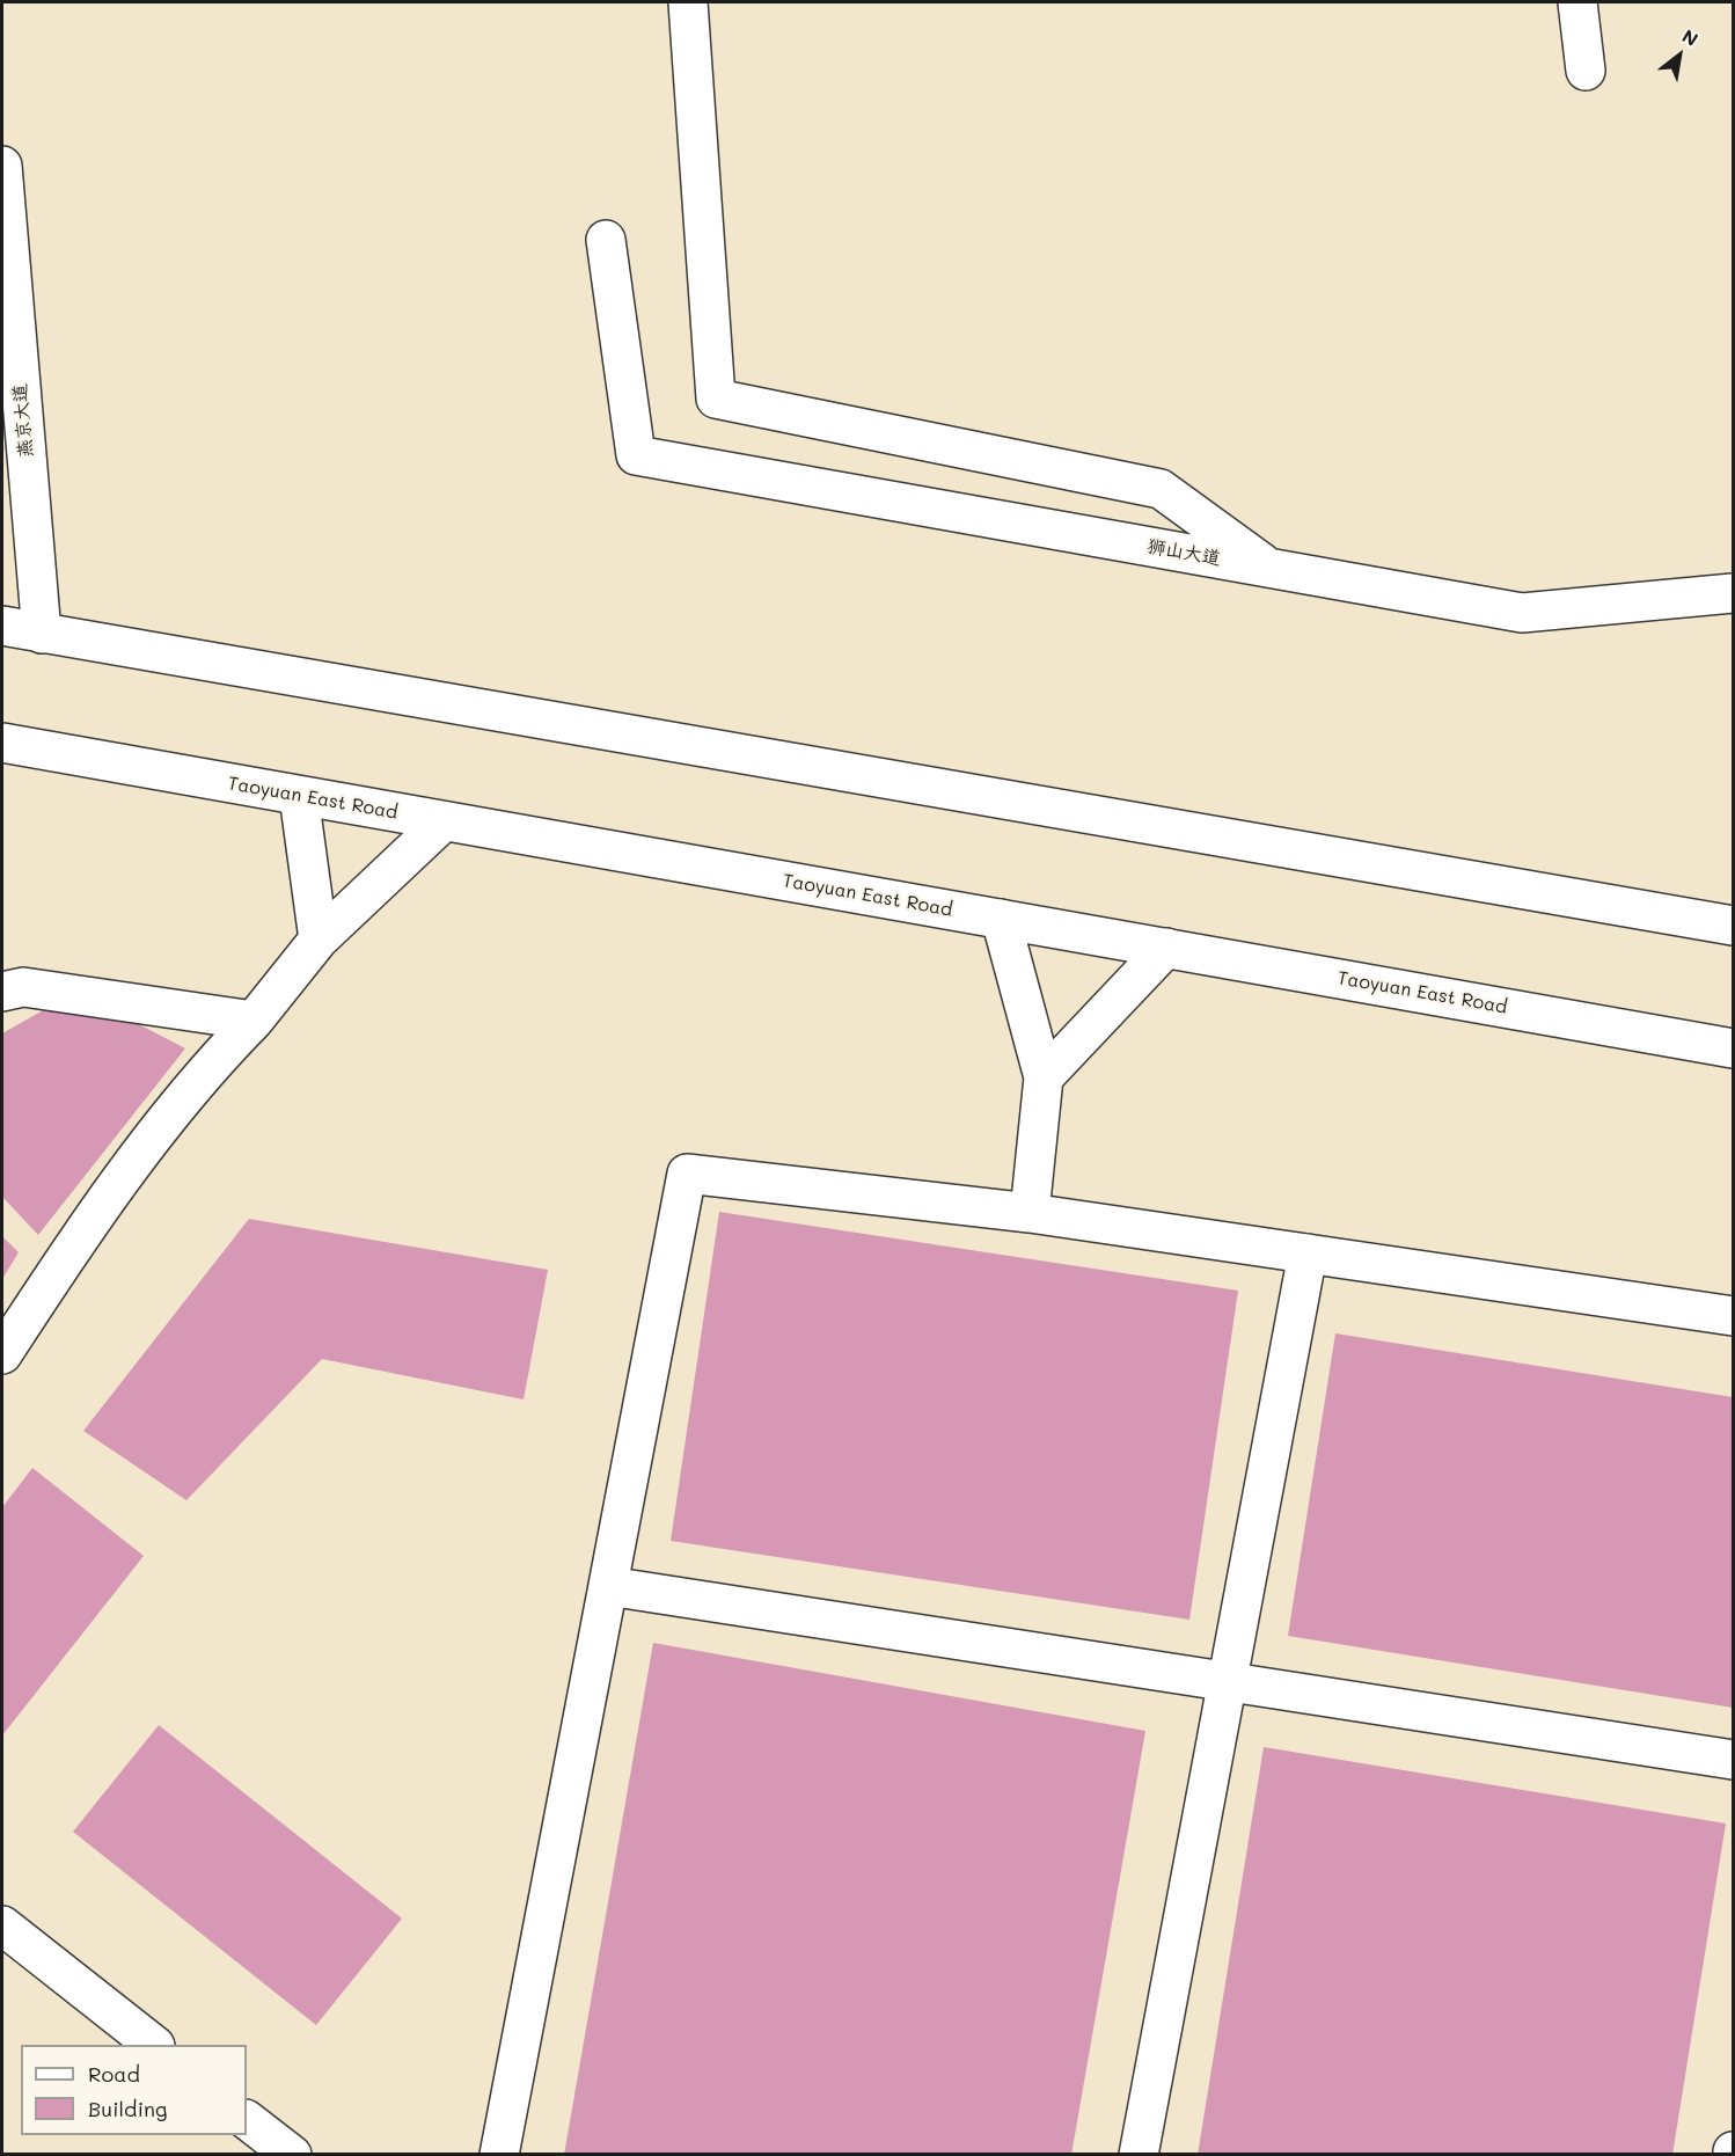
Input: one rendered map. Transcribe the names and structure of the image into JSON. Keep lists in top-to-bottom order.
{
  "streets": {
    "main road": ["燕京大道", "狮山大道", "Taoyuan East Road"]
  },
  "legend": ["Road", "Building"],
  "north": "top right"
}
